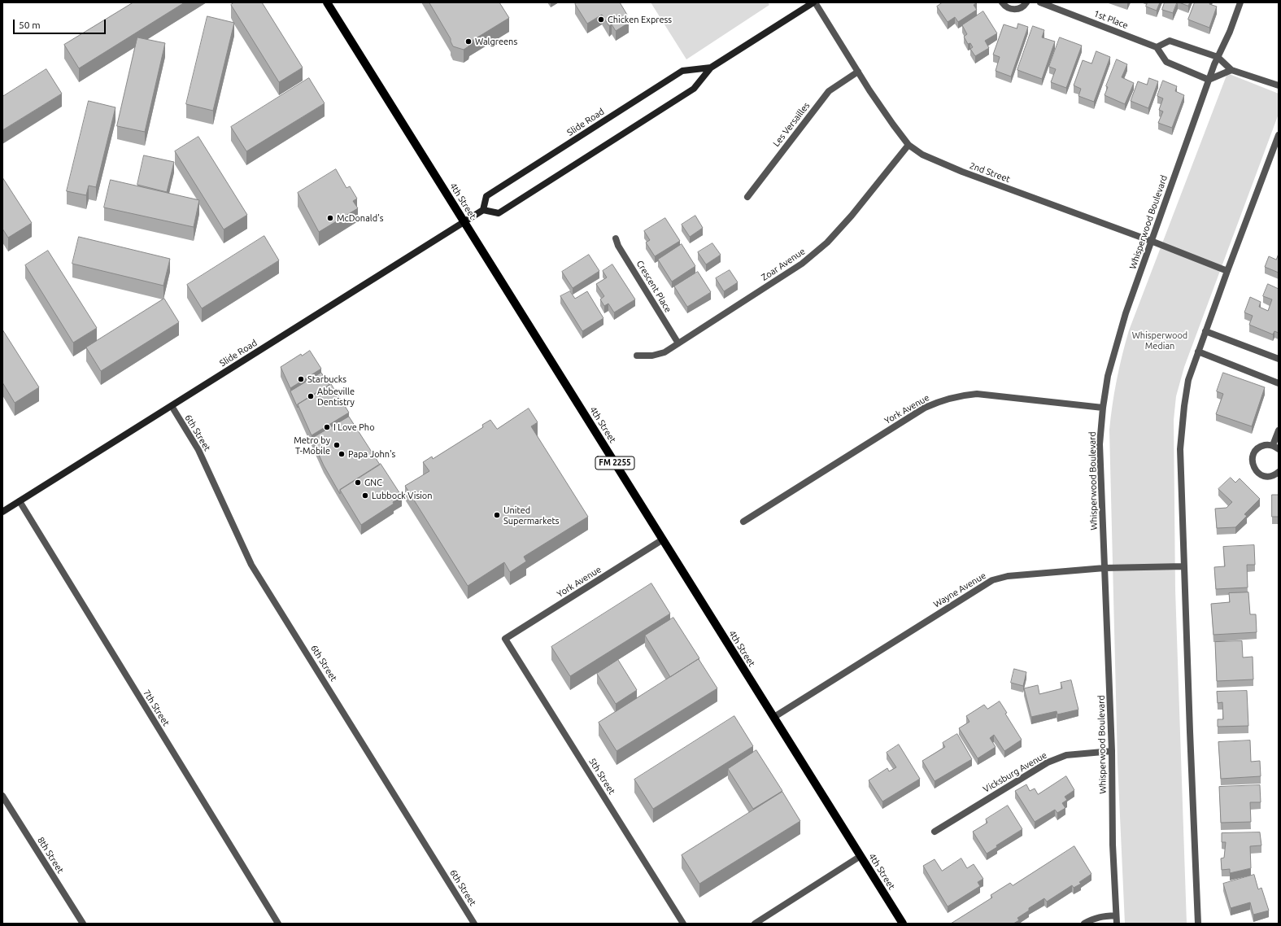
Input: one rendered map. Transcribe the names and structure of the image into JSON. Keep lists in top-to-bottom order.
{
  "streets": {
    "main road": ["Slide Road", "4th Street", "FM 2255"],
    "street": [
      "1st Place",
      "Les Versailles",
      "2nd Street",
      "Whisperwood Boulevard",
      "Zoar Avenue",
      "Crescent Place",
      "York Avenue",
      "6th Street",
      "Wayne Avenue",
      "7th Street",
      "Vicksburg Avenue",
      "5th Street",
      "8th Street"
    ]
  },
  "crossings": [
    ["Slide Road", "2nd Street"],
    ["Slide Road", "4th Street"],
    ["Slide Road", "6th Street"],
    ["Slide Road", "7th Street"],
    ["Les Versailles", "2nd Street"],
    ["2nd Street", "Whisperwood Boulevard"],
    ["2nd Street", "Zoar Avenue"],
    ["4th Street", "York Avenue"],
    ["4th Street", "Wayne Avenue"],
    ["Whisperwood Boulevard", "York Avenue"],
    ["Whisperwood Boulevard", "Wayne Avenue"],
    ["Whisperwood Boulevard", "Vicksburg Avenue"],
    ["Zoar Avenue", "Crescent Place"],
    ["York Avenue", "5th Street"]
  ],
  "parks": ["Whisperwood Median"],
  "places": [
    "Chicken Express",
    "Walgreens",
    "McDonald's",
    "Starbucks",
    "Abbeville Dentistry",
    "I Love Pho",
    "Metro by T-Mobile",
    "Papa John's",
    "GNC",
    "Lubbock Vision",
    "United Supermarkets"
  ],
  "scale_bar": "50 m"
}
